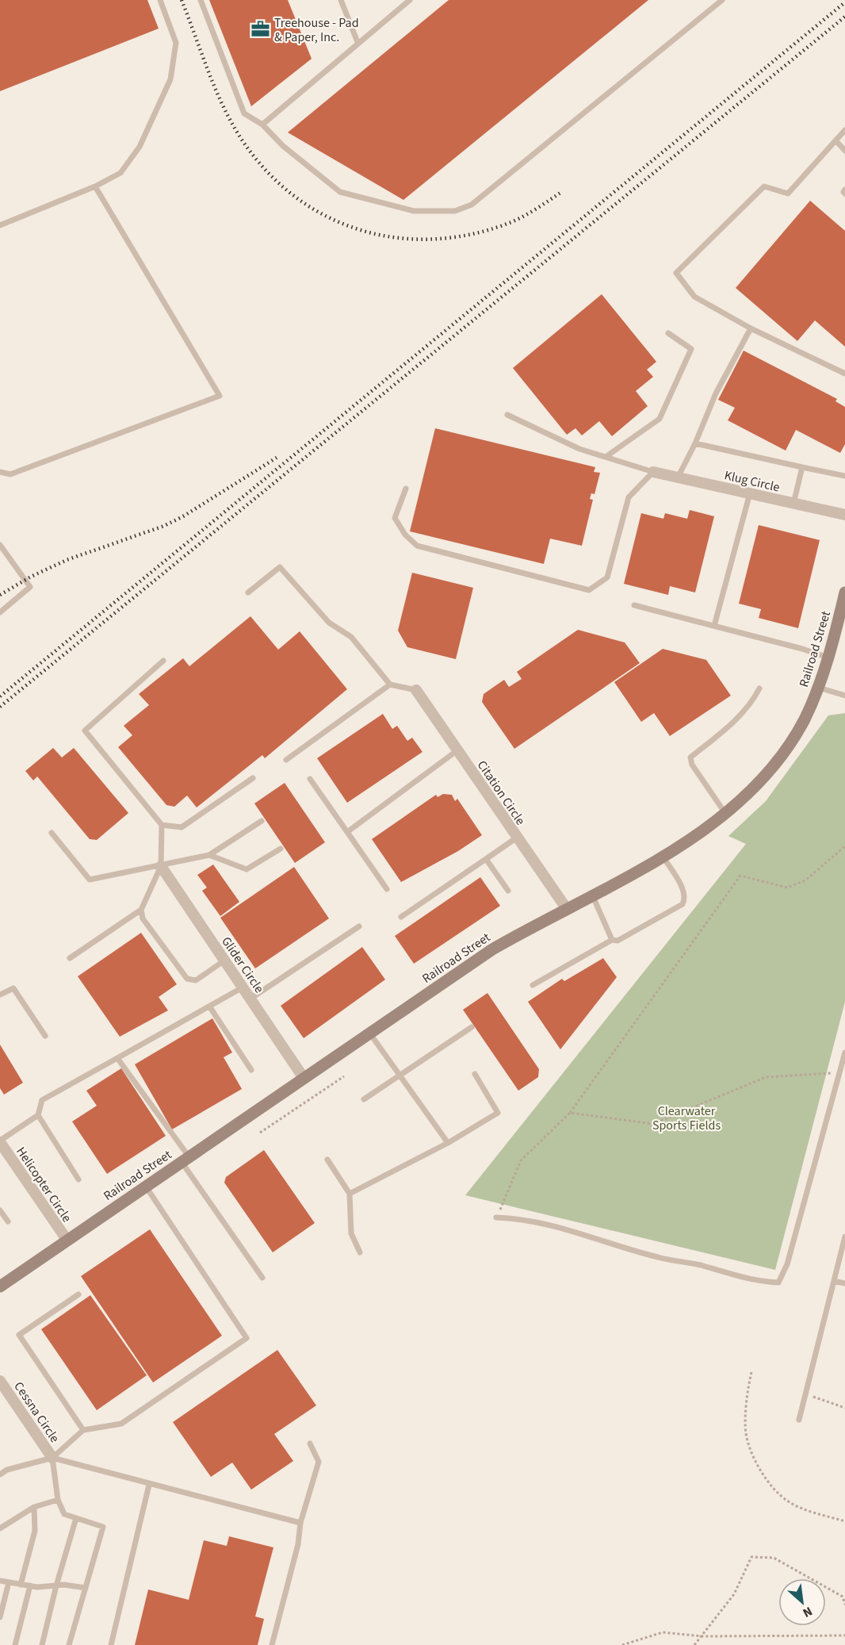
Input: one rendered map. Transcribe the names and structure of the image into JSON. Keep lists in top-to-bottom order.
{
  "streets": {
    "main road": ["Railroad Street"],
    "street": [
      "Klug Circle",
      "Citation Circle",
      "Glider Circle",
      "Helicopter Circle",
      "Cessna Circle"
    ]
  },
  "crossings": [
    ["Railroad Street", "Citation Circle"],
    ["Railroad Street", "Glider Circle"],
    ["Railroad Street", "Helicopter Circle"]
  ],
  "parks": ["Clearwater Sports Fields"],
  "places": {
    "office": ["Treehouse - Pad & Paper, Inc."]
  },
  "north": "bottom right"
}
